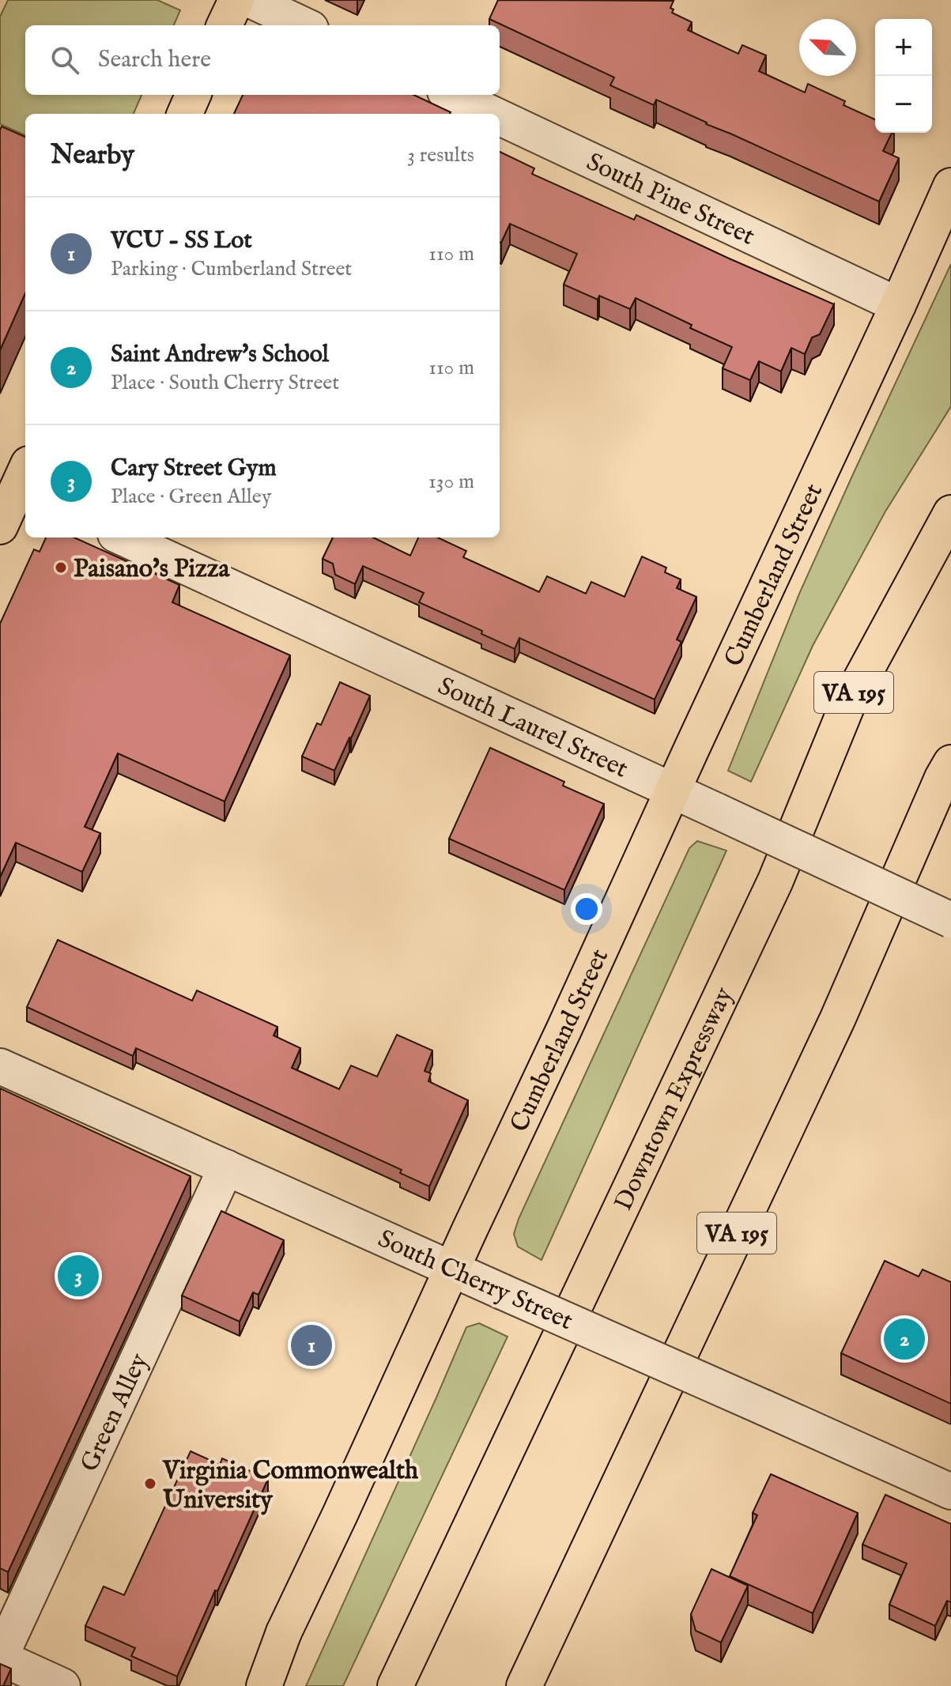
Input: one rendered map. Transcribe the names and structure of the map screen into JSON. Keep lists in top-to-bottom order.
{
  "streets": {
    "main road": ["Cumberland Street", "VA 195", "Downtown Expressway"],
    "street": [
      "South Pine Street",
      "South Laurel Street",
      "South Cherry Street",
      "Green Alley"
    ]
  },
  "crossings": [
    ["South Pine Street", "Cumberland Street"],
    ["Cumberland Street", "South Laurel Street"],
    ["Cumberland Street", "South Cherry Street"],
    ["South Cherry Street", "Green Alley"]
  ],
  "places": ["Paisano's Pizza", "Virginia Commonwealth University"],
  "north": "top left",
  "page": {
    "map_buttons": ["+", "−"],
    "search": "Search here",
    "heading": ["Nearby", "3 results"],
    "list": [
      {
        "mark": "1",
        "name": "VCU - SS Lot",
        "note": "Parking · Cumberland Street",
        "value": "110 m"
      },
      {
        "mark": "2",
        "name": "Saint Andrew's School",
        "note": "Place · South Cherry Street",
        "value": "110 m"
      },
      {
        "mark": "3",
        "name": "Cary Street Gym",
        "note": "Place · Green Alley",
        "value": "130 m"
      }
    ],
    "pins": ["3", "2", "1"]
  }
}
